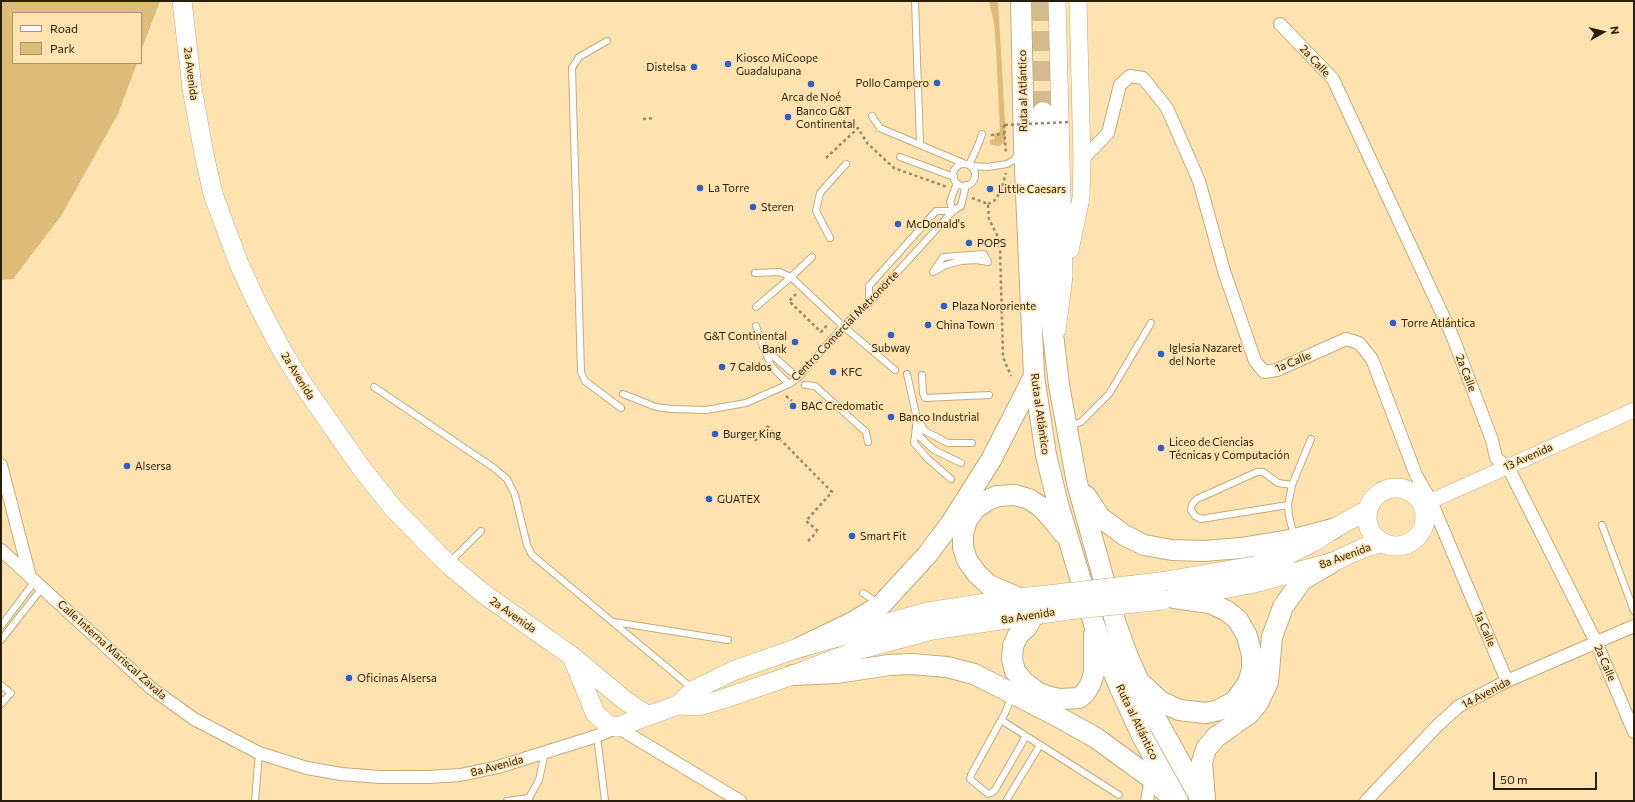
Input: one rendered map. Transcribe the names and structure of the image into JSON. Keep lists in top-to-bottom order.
{
  "streets": {
    "highway": ["Ruta al Atlántico"],
    "main road": ["2a Avenida", "8a Avenida"],
    "street": [
      "2a Calle",
      "1a Calle",
      "13 Avenida",
      "Calle Interna Mariscal Zavala",
      "14 Avenida"
    ],
    "lane": ["Centro Comercial Metronorte"]
  },
  "crossings": [
    ["2a Calle", "13 Avenida"],
    ["2a Calle", "14 Avenida"],
    ["2a Avenida", "8a Avenida"],
    ["1a Calle", "13 Avenida"],
    ["1a Calle", "8a Avenida"],
    ["1a Calle", "14 Avenida"],
    ["13 Avenida", "8a Avenida"],
    ["8a Avenida", "Calle Interna Mariscal Zavala"]
  ],
  "places": [
    "Kiosco MiCoope Guadalupana",
    "Distelsa",
    "Pollo Campero",
    "Arca de Noé",
    "Banco G&T Continental",
    "La Torre",
    "Little Caesars",
    "Steren",
    "McDonald's",
    "POPS",
    "Plaza Nororiente",
    "Torre Atlántica",
    "China Town",
    "Subway",
    "G&T Continental Bank",
    "Iglesia Nazaret del Norte",
    "7 Caldos",
    "KFC",
    "BAC Credomatic",
    "Banco Industrial",
    "Burger King",
    "Liceo de Ciencias Técnicas y Computación",
    "Alsersa",
    "GUATEX",
    "Smart Fit",
    "Oficinas Alsersa"
  ],
  "legend": ["Road", "Park"],
  "scale_bar": "50 m",
  "north": "right"
}
